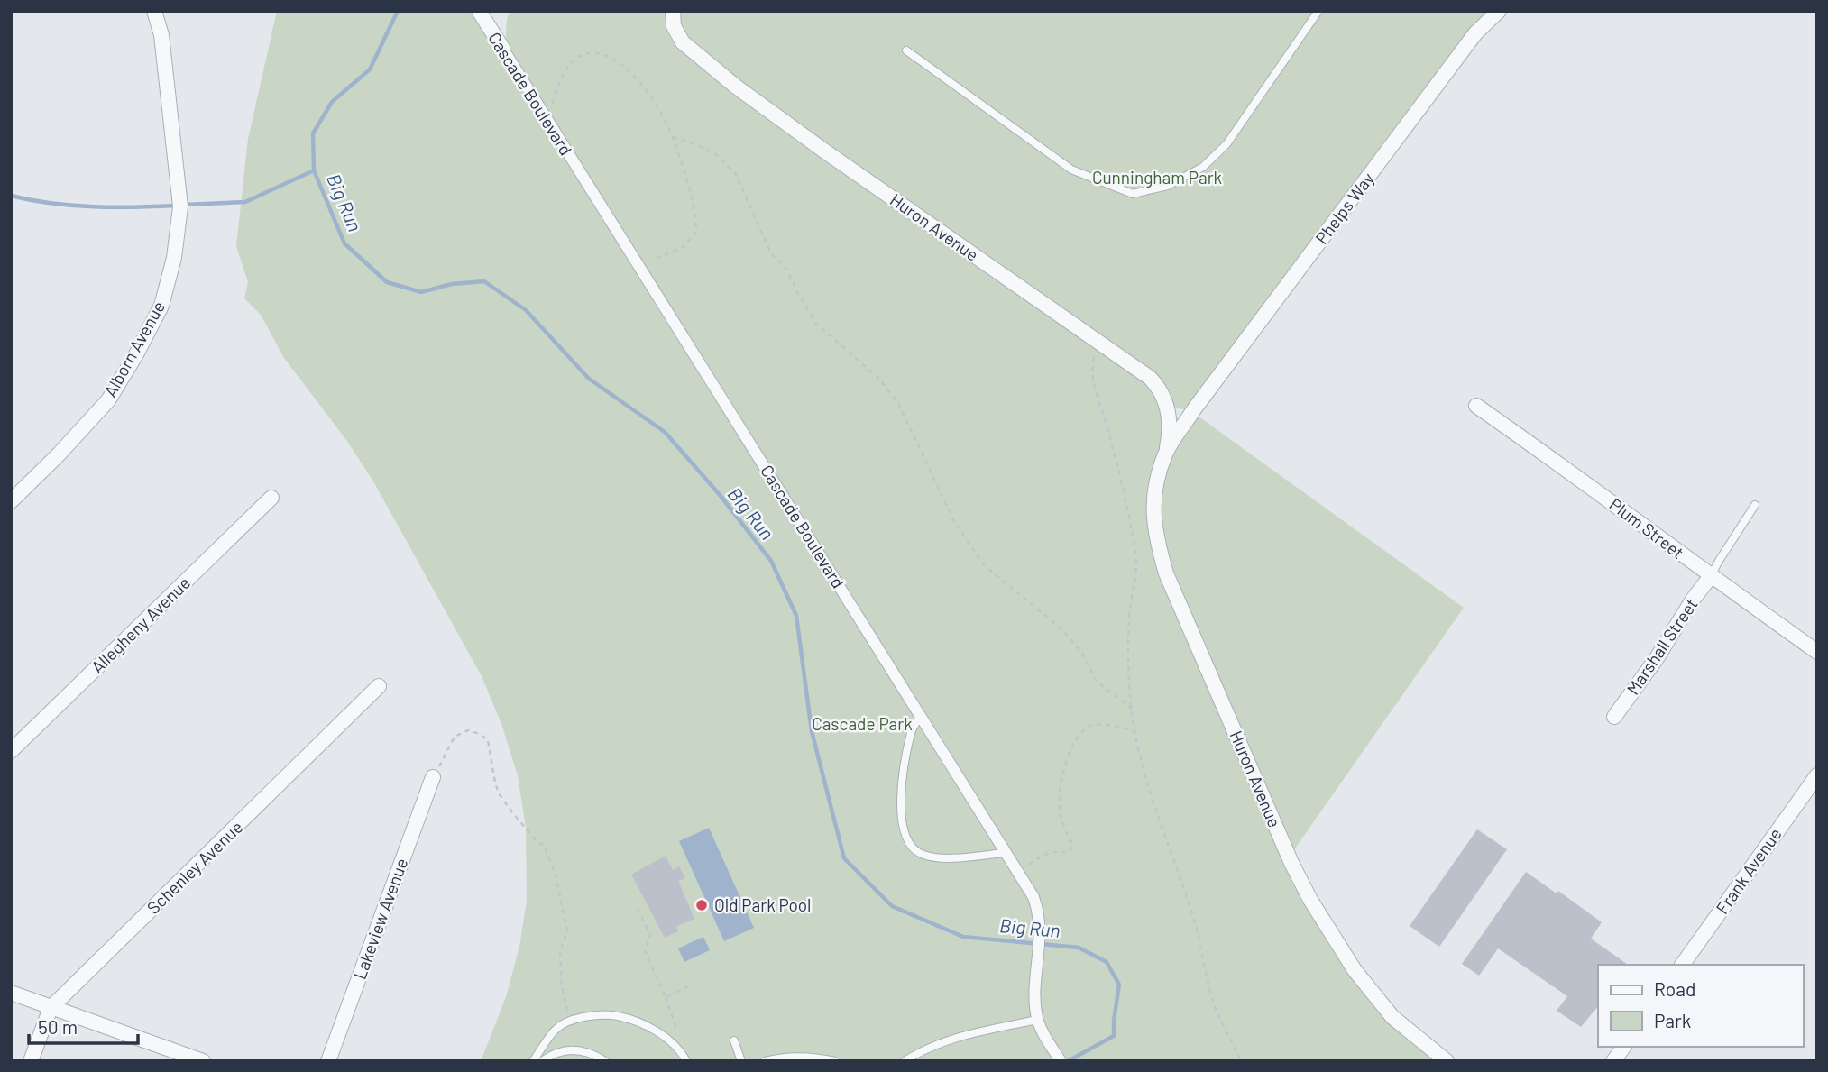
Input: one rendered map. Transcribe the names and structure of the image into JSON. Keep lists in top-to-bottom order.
{
  "streets": {
    "street": [
      "Cascade Boulevard",
      "Phelps Way",
      "Huron Avenue",
      "Alborn Avenue",
      "Plum Street",
      "Allegheny Avenue",
      "Marshall Street",
      "Schenley Avenue",
      "Frank Avenue",
      "Lakeview Avenue"
    ]
  },
  "crossings": [
    ["Phelps Way", "Huron Avenue"],
    ["Plum Street", "Marshall Street"]
  ],
  "water": ["Big Run"],
  "parks": ["Cunningham Park", "Cascade Park"],
  "places": ["Old Park Pool"],
  "legend": ["Road", "Park"],
  "scale_bar": "50 m"
}
